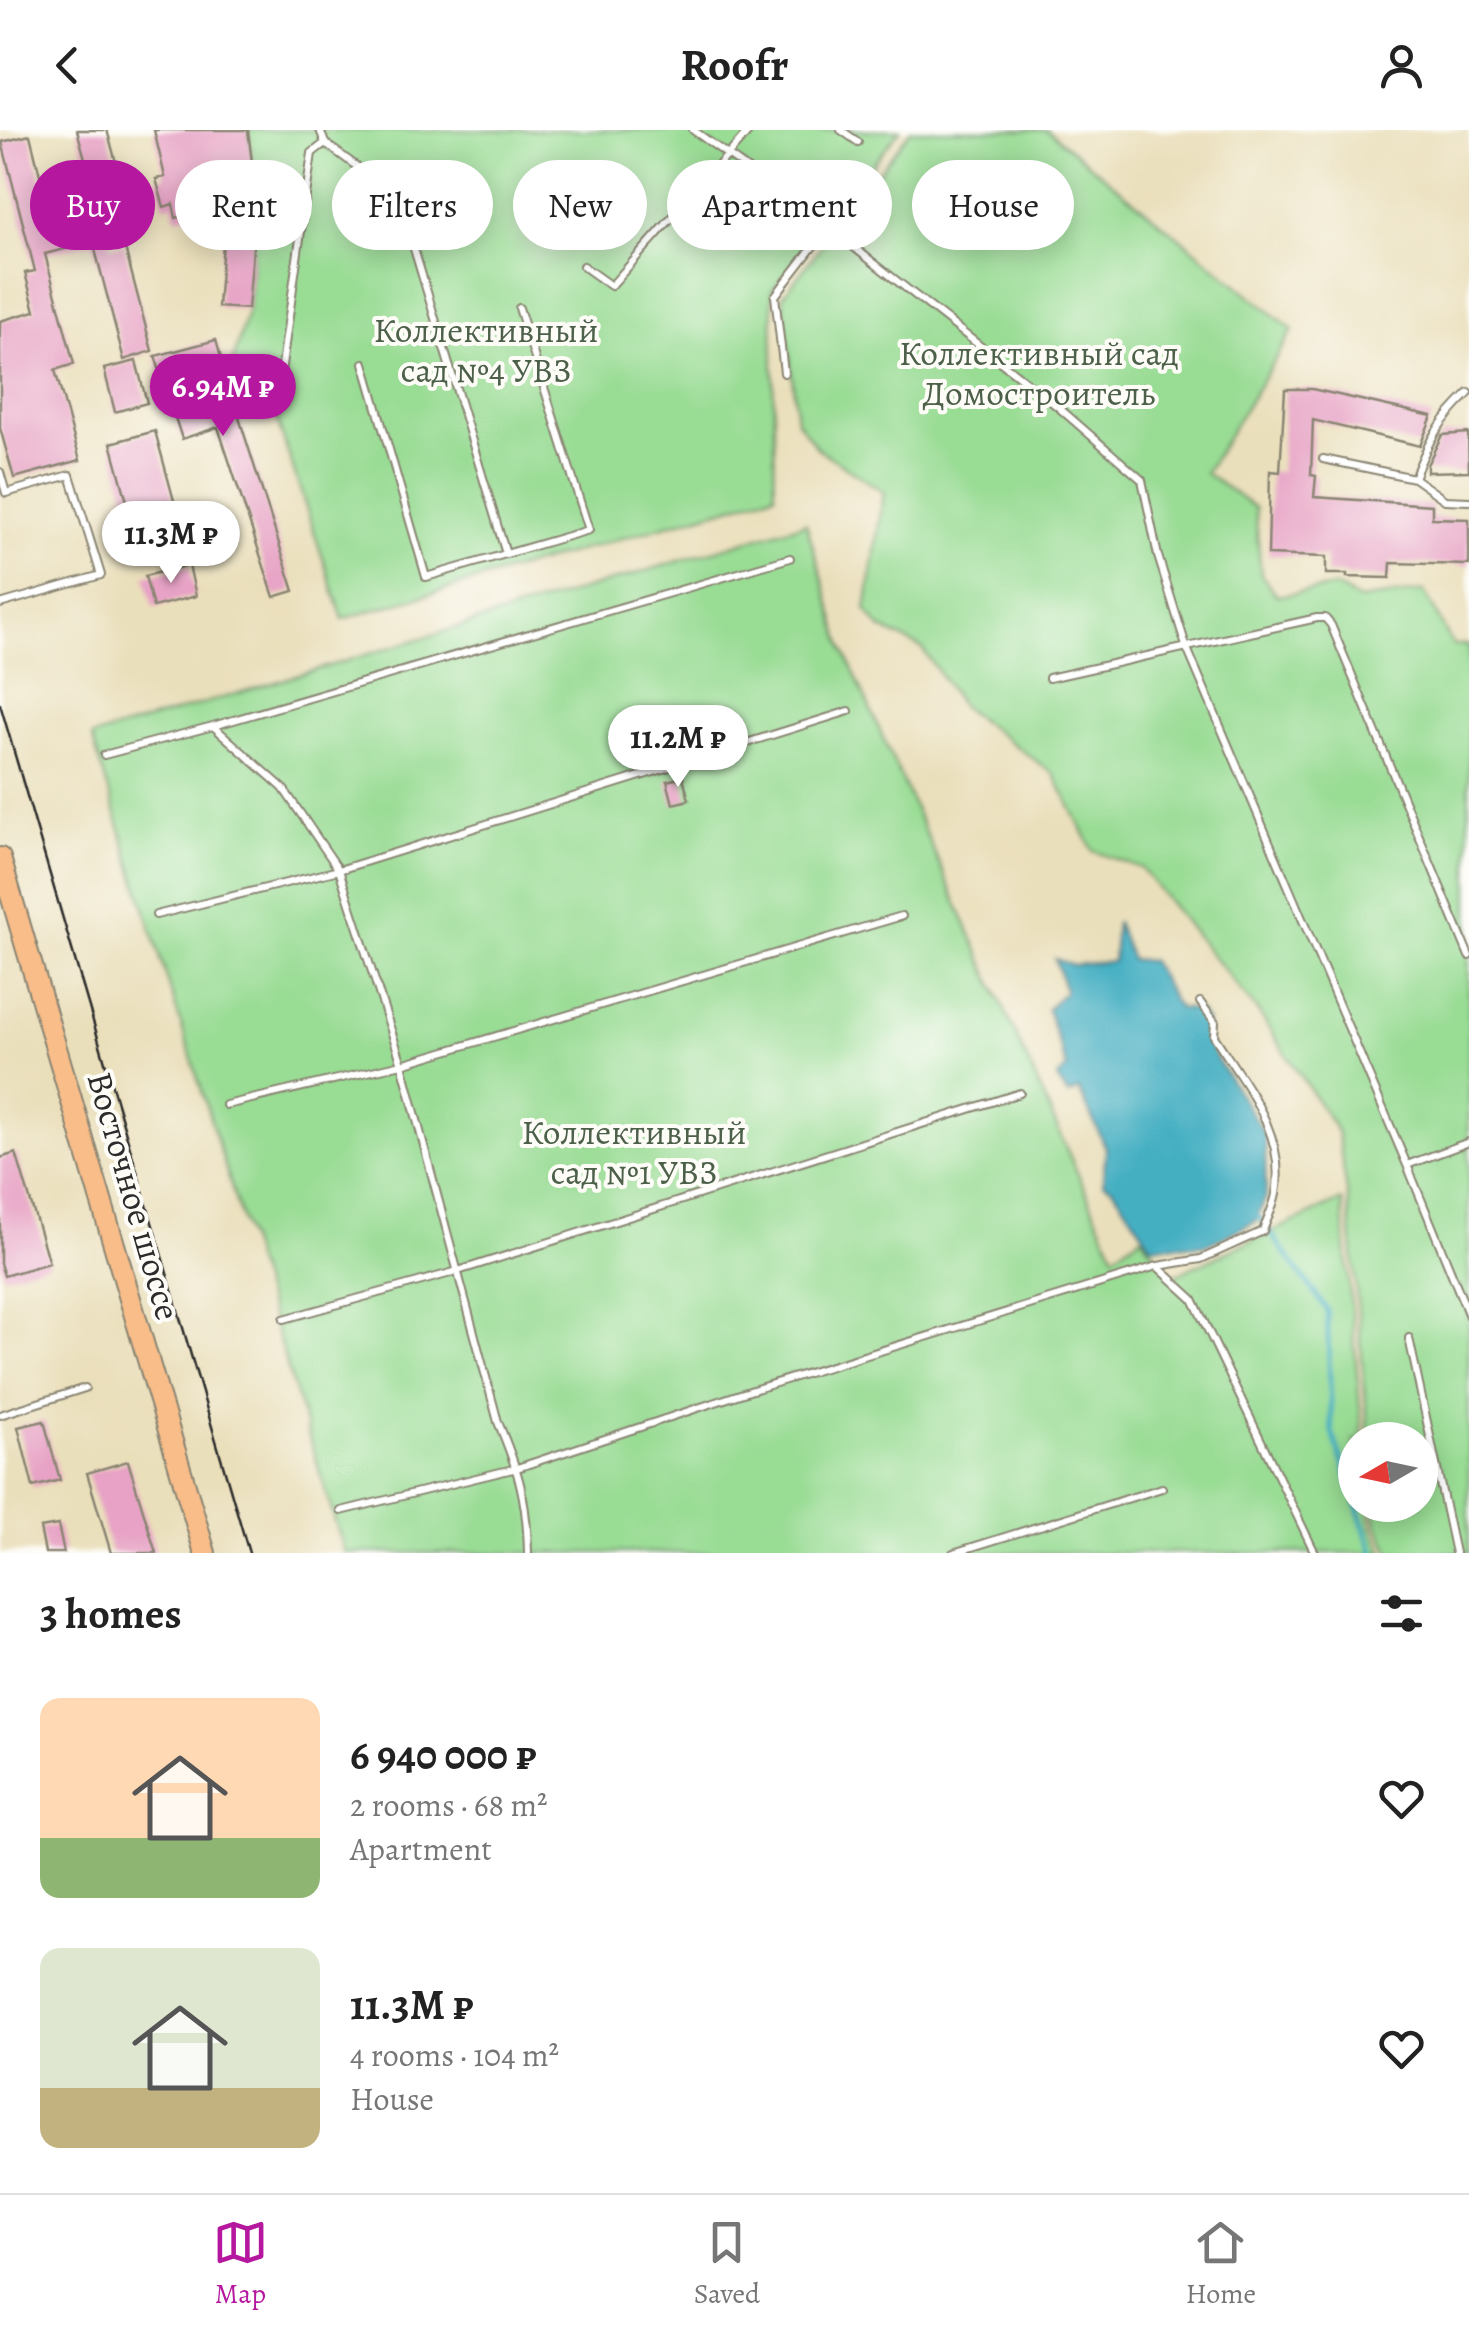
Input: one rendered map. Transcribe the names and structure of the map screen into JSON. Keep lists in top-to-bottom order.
{
  "streets": {
    "main road": ["Восточное шоссе"]
  },
  "parks": ["Коллективный сад №4 УВЗ", "Коллективный сад Домостроитель", "Коллективный сад №1 УВЗ"],
  "north": "left",
  "page": {
    "header": "Roofr",
    "chip": [
      "Buy",
      "Rent",
      "Filters",
      "New",
      "Apartment",
      "House"
    ],
    "price": ["6.94M ₽", "11.3M ₽", "11.2M ₽"],
    "heading": "3 homes",
    "list": [
      {
        "name": "6 940 000 ₽",
        "note": "2 rooms · 68 m² · Apartment"
      },
      {
        "name": "11.3M ₽",
        "note": "4 rooms · 104 m² · House"
      }
    ],
    "tabs": ["Map", "Saved", "Home"]
  }
}
